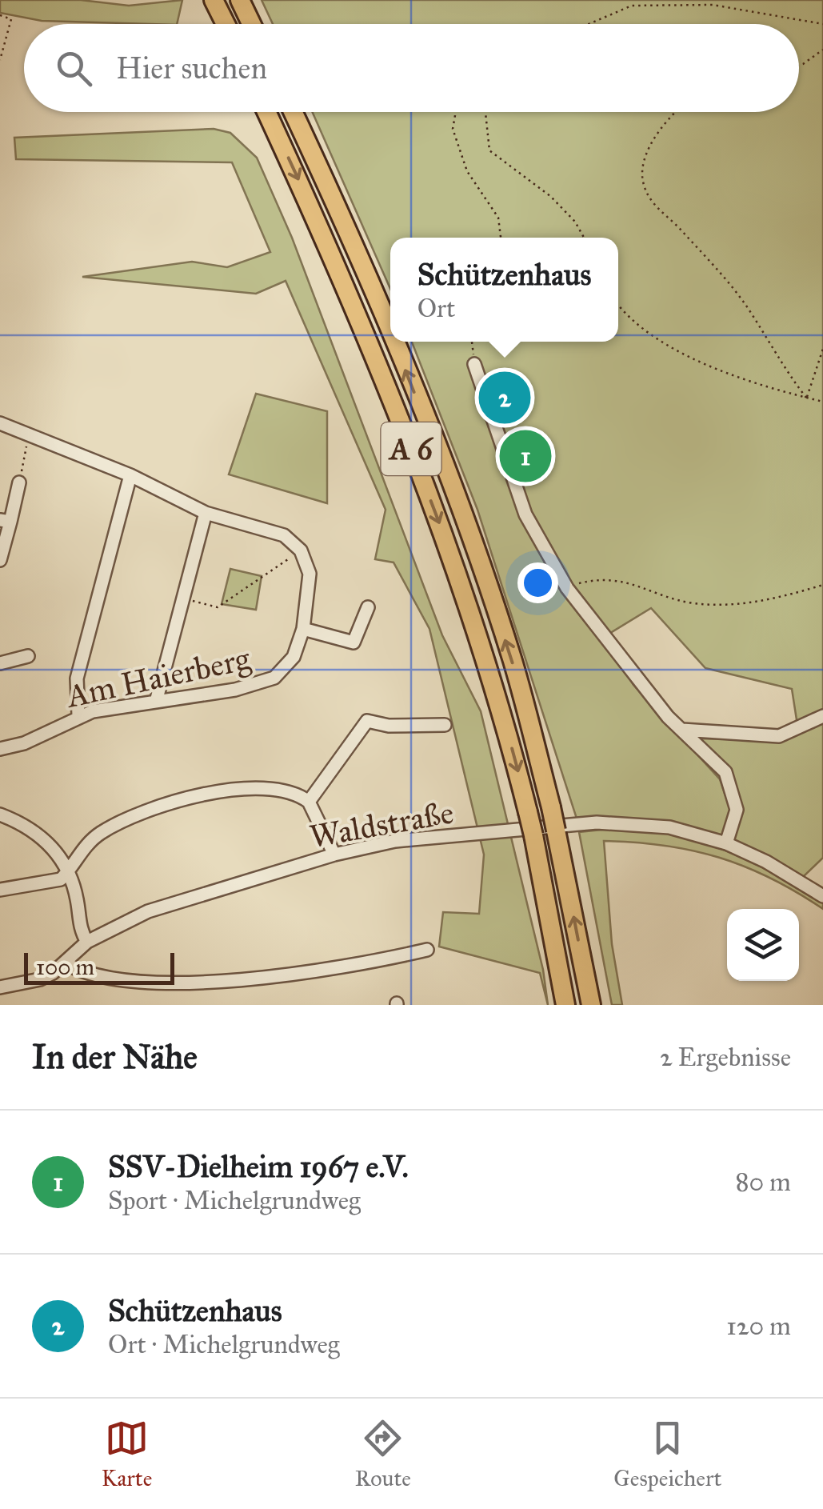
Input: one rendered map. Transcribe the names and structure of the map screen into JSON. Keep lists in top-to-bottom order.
{
  "streets": {
    "highway": ["A 6"],
    "street": ["Am Haierberg", "Waldstraße"]
  },
  "scale_bar": "100 m",
  "page": {
    "search": "Hier suchen",
    "popup": ["Schützenhaus", "Ort"],
    "pins": ["2", "1"],
    "scale": "100 m",
    "heading": ["In der Nähe", "2 Ergebnisse"],
    "list": [
      {
        "mark": "1",
        "name": "SSV-Dielheim 1967 e.V.",
        "note": "Sport · Michelgrundweg",
        "value": "80 m"
      },
      {
        "mark": "2",
        "name": "Schützenhaus",
        "note": "Ort · Michelgrundweg",
        "value": "120 m"
      }
    ],
    "nav": ["Karte", "Route", "Gespeichert"]
  }
}
